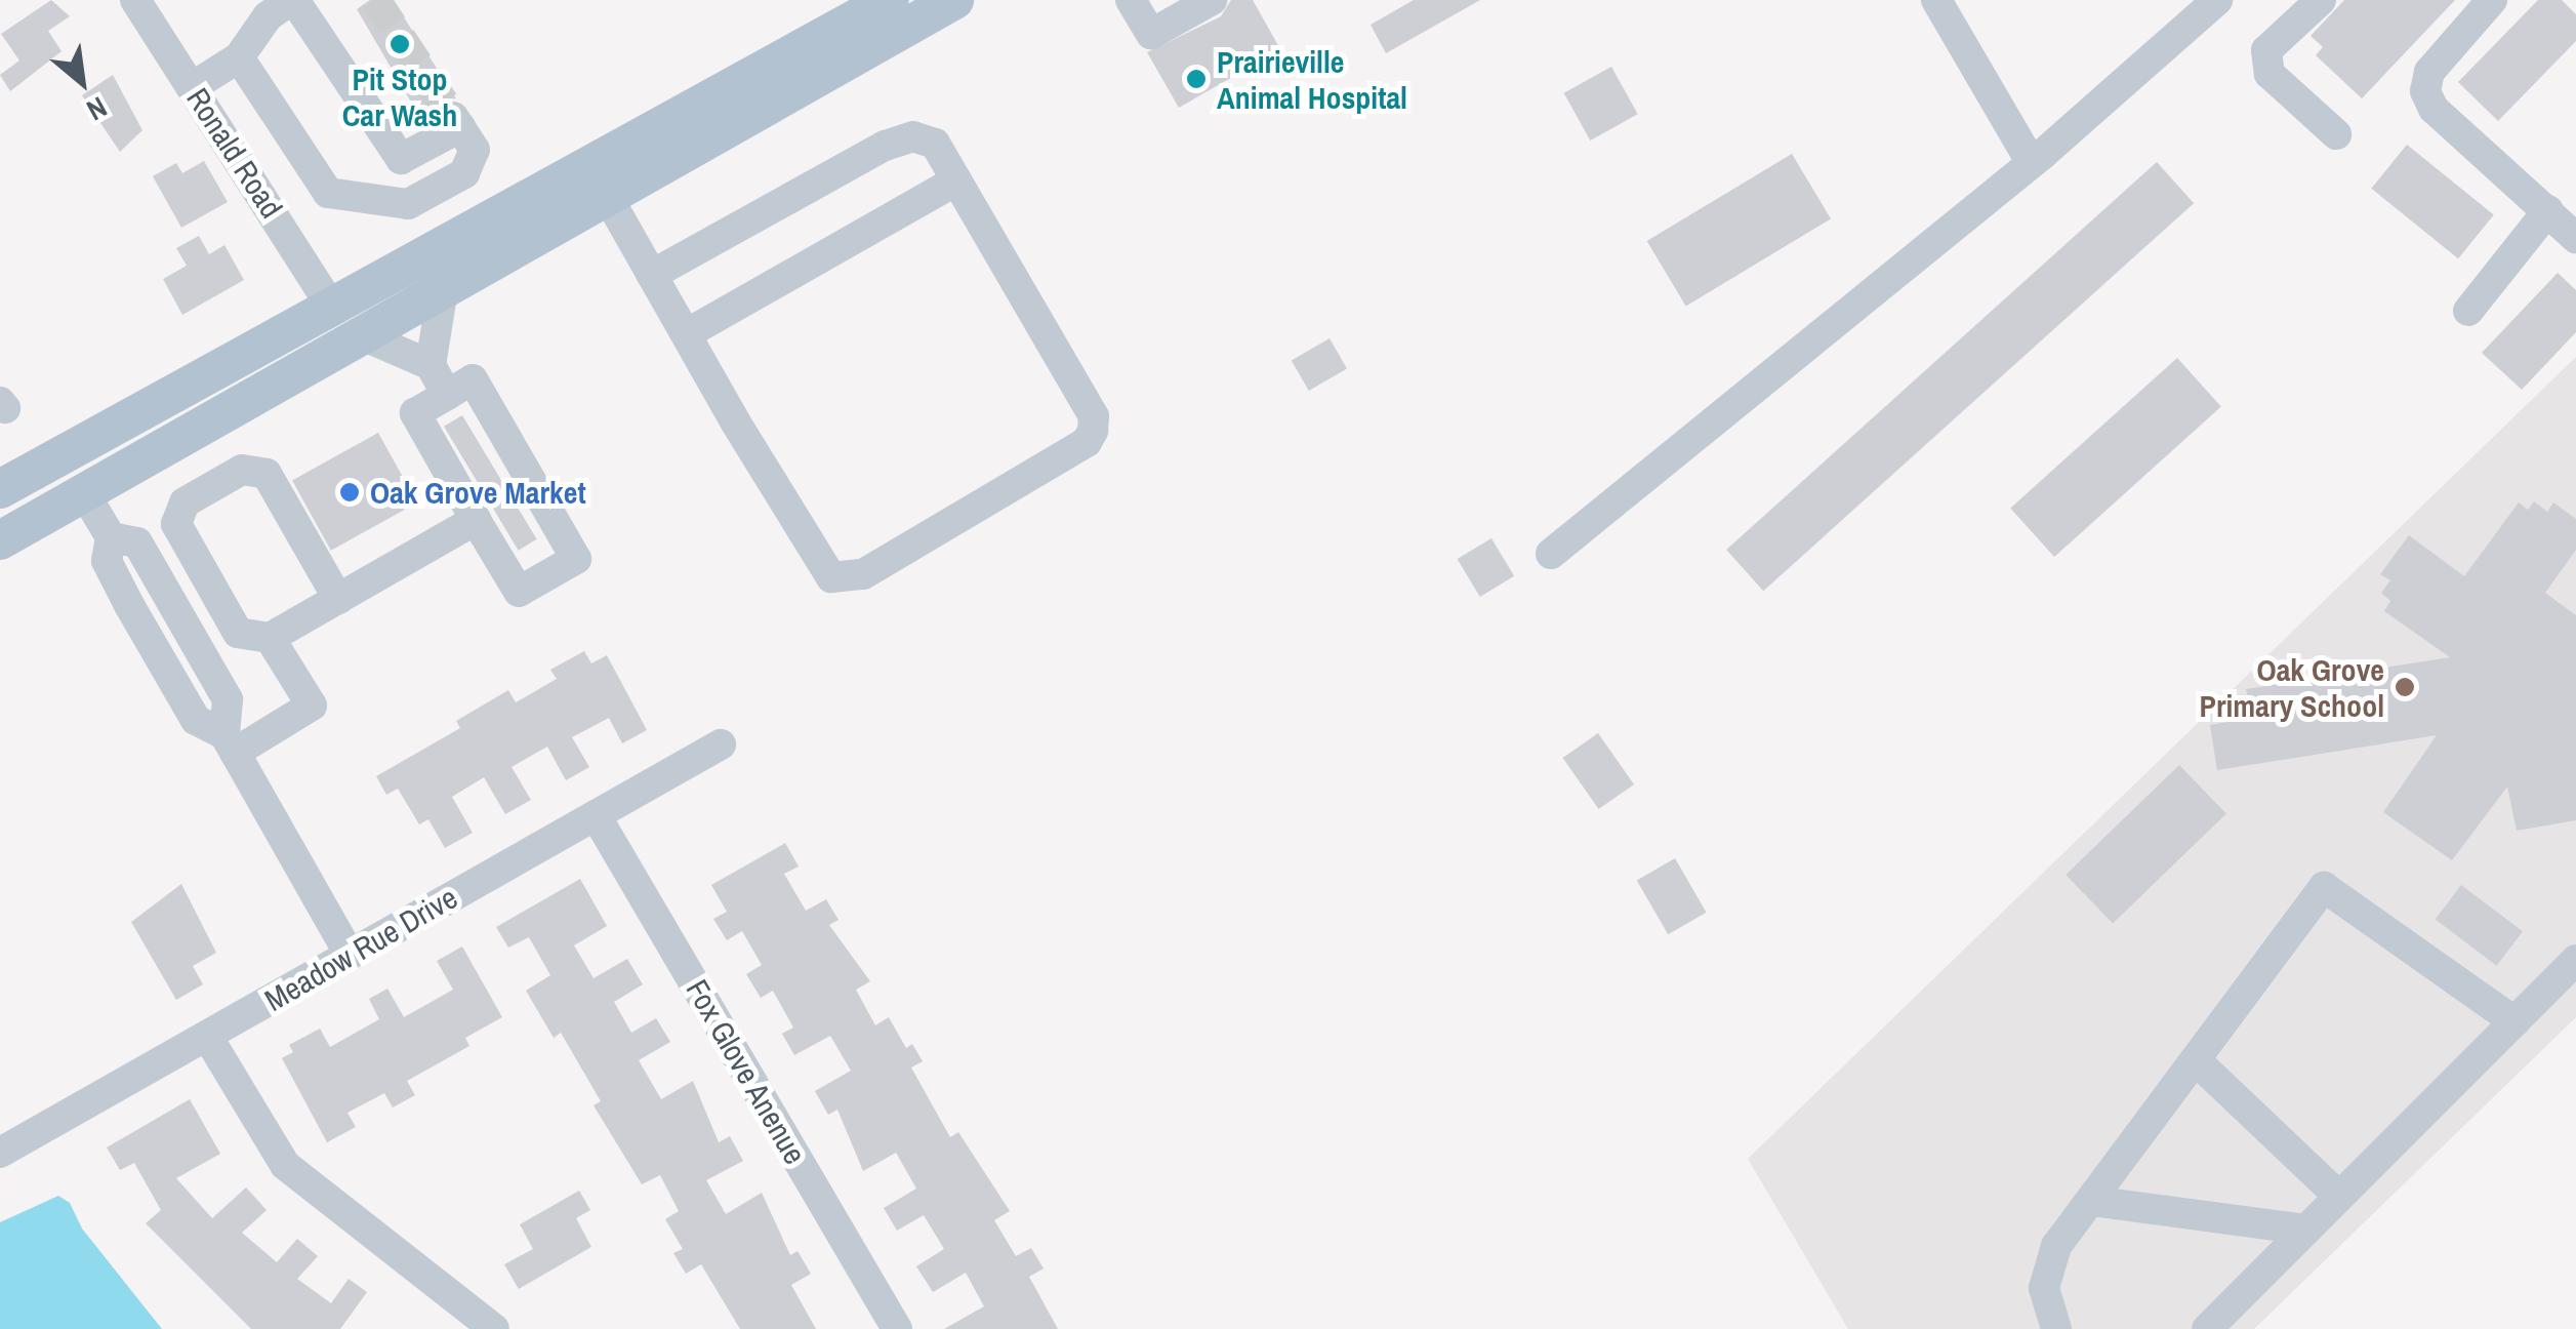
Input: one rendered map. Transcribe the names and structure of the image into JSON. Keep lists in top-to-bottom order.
{
  "streets": {
    "street": ["Ronald Road", "Meadow Rue Drive", "Fox Glove Anenue"]
  },
  "crossings": [
    ["Meadow Rue Drive", "Fox Glove Anenue"]
  ],
  "places": [
    "Pit Stop Car Wash",
    "Prairieville Animal Hospital",
    "Oak Grove Market",
    "Oak Grove Primary School"
  ],
  "north": "bottom right"
}
